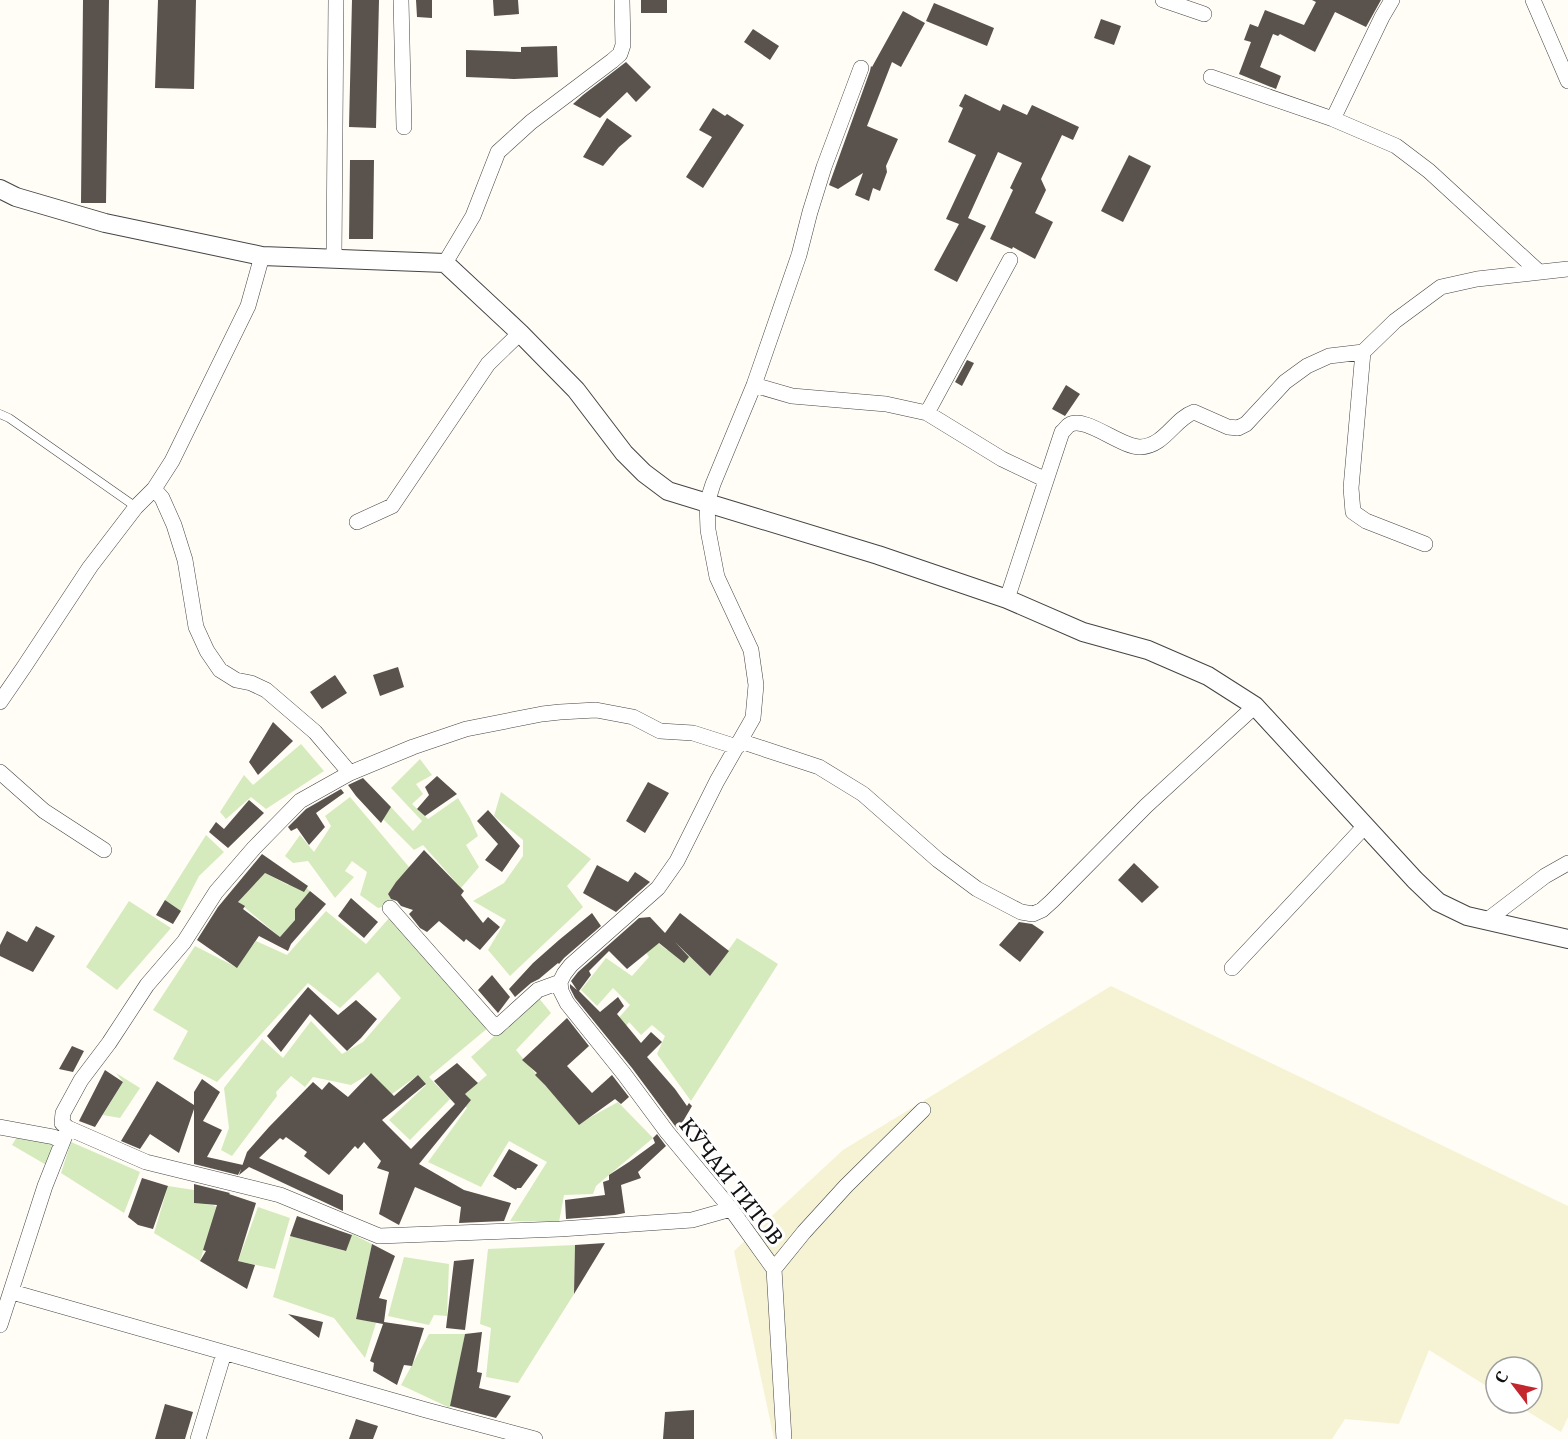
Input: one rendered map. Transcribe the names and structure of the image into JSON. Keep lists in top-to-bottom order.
{
  "streets": {
    "street": ["КӮЧАИ ТИТОВ"]
  },
  "north": "top left"
}
